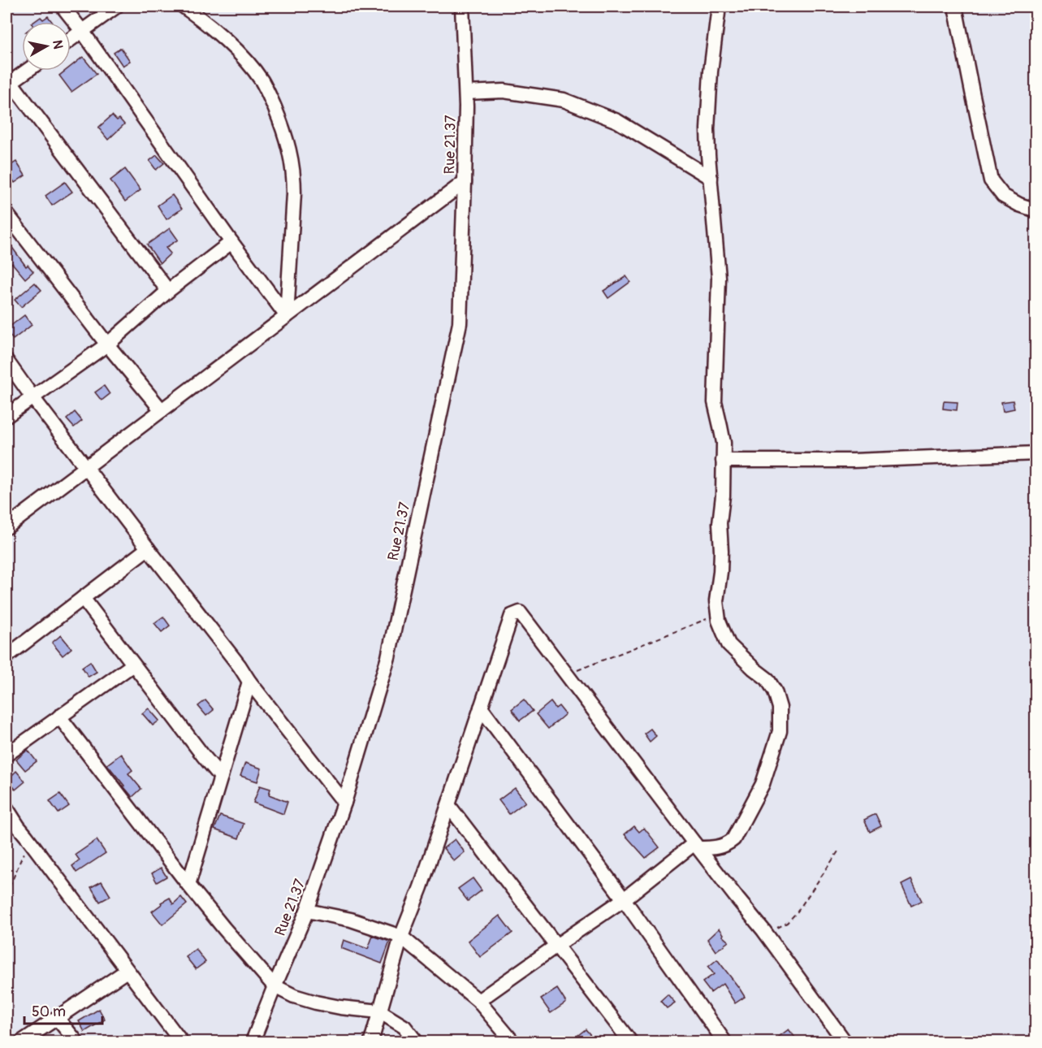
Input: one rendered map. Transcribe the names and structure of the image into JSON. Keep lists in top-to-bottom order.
{
  "streets": {
    "street": ["Rue 21.37"]
  },
  "scale_bar": "50 m",
  "north": "right"
}
